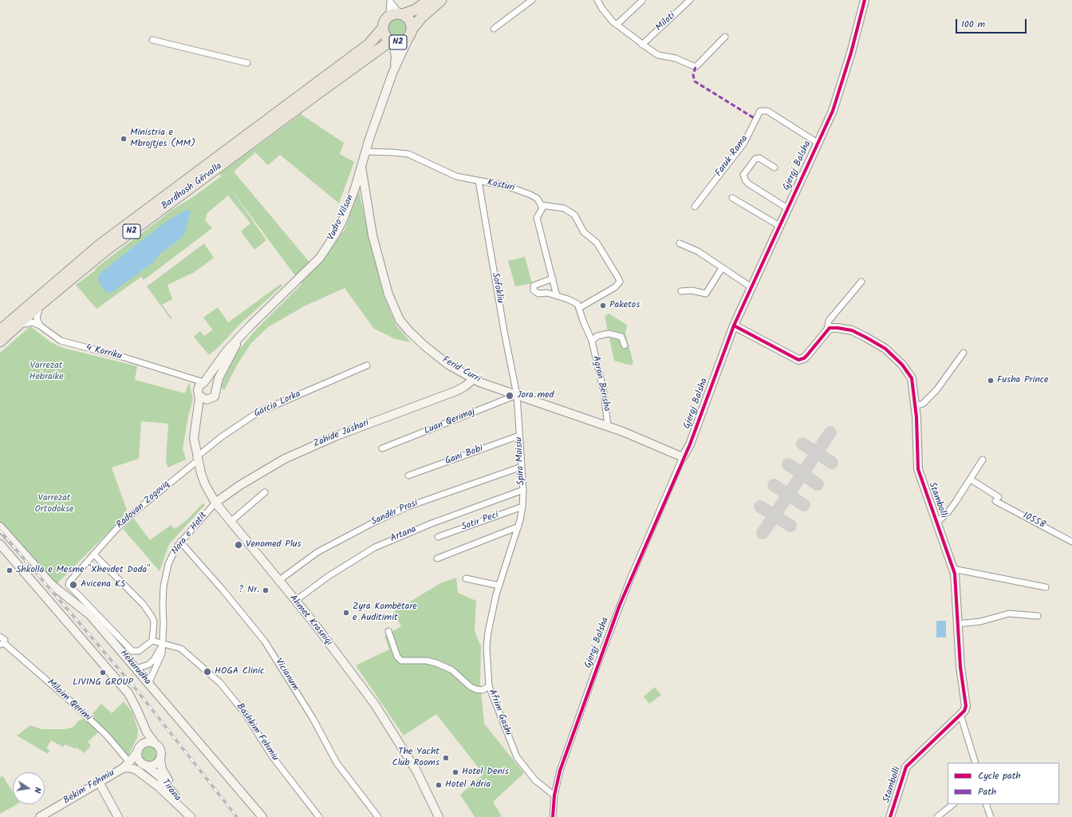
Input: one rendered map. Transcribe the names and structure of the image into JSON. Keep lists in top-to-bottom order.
{
  "streets": {
    "highway": ["N2", "Bardhosh Gërvalla"],
    "main road": [
      "Gjergj Balsha",
      "Vudro Vilson",
      "Ferid Curri",
      "Zahide Jashari",
      "Stambolli",
      "Ahmet Krasniqi",
      "Hekurudha",
      "Bekim Fehmiu",
      "Tirana"
    ],
    "street": [
      "Miloti",
      "Faruk Rama",
      "Kosturi",
      "Sofokliu",
      "4 Korriku",
      "Agron Berisha",
      "Garcia Lorka",
      "Luan Qerimaj",
      "Gani Bobi",
      "Spiro Moisiu",
      "Radovan Zogoviq",
      "Sandër Prosi",
      "10558",
      "Sotir Peci",
      "Nora e Hotit",
      "Artana",
      "Vicianum",
      "Milaim Qerimi",
      "Afrim Gashi",
      "Bashkim Fehmiu"
    ]
  },
  "crossings": [
    ["N2", "Bardhosh Gërvalla"],
    ["Faruk Rama", "Gjergj Balsha"],
    ["Gjergj Balsha", "Ferid Curri"],
    ["Gjergj Balsha", "Afrim Gashi"],
    ["Kosturi", "Vudro Vilson"],
    ["Kosturi", "Sofokliu"],
    ["Vudro Vilson", "4 Korriku"],
    ["Vudro Vilson", "Ferid Curri"],
    ["Vudro Vilson", "Ahmet Krasniqi"],
    ["Sofokliu", "Ferid Curri"],
    ["Sofokliu", "Luan Qerimaj"],
    ["Sofokliu", "Spiro Moisiu"],
    ["4 Korriku", "Ahmet Krasniqi"],
    ["Ferid Curri", "Agron Berisha"],
    ["Ferid Curri", "Luan Qerimaj"],
    ["Ferid Curri", "Zahide Jashari"],
    ["Ferid Curri", "Spiro Moisiu"],
    ["Garcia Lorka", "Radovan Zogoviq"],
    ["Garcia Lorka", "Ahmet Krasniqi"],
    ["Luan Qerimaj", "Spiro Moisiu"],
    ["Zahide Jashari", "Nora e Hotit"],
    ["Zahide Jashari", "Ahmet Krasniqi"],
    ["Gani Bobi", "Spiro Moisiu"],
    ["Spiro Moisiu", "Sandër Prosi"],
    ["Spiro Moisiu", "Sotir Peci"],
    ["Spiro Moisiu", "Artana"],
    ["Spiro Moisiu", "Afrim Gashi"],
    ["Radovan Zogoviq", "Ahmet Krasniqi"],
    ["Radovan Zogoviq", "Bashkim Fehmiu"],
    ["Sandër Prosi", "Ahmet Krasniqi"],
    ["Nora e Hotit", "Ahmet Krasniqi"],
    ["Nora e Hotit", "Hekurudha"],
    ["Nora e Hotit", "Vicianum"],
    ["Nora e Hotit", "Bashkim Fehmiu"],
    ["Artana", "Ahmet Krasniqi"],
    ["Milaim Qerimi", "Bekim Fehmiu"],
    ["Bekim Fehmiu", "Tirana"]
  ],
  "parks": ["Varrezat Hebraike", "Varrezat Ortodokse"],
  "places": [
    "Ministria e Mbrojtjes (MM)",
    "Paketos",
    "Fusha Prince",
    "Jora med",
    "Venomed Plus",
    "Shkolla e Mesme \"Xhevdet Doda\"",
    "Avicena KS",
    "? Nr.",
    "Zyra Kombëtare e Auditimit",
    "HOGA Clinic",
    "LIVING GROUP",
    "The Yacht Club Rooms",
    "Hotel Denis",
    "Hotel Adria"
  ],
  "legend": ["Cycle path", "Path"],
  "scale_bar": "100 m",
  "north": "right"
}
